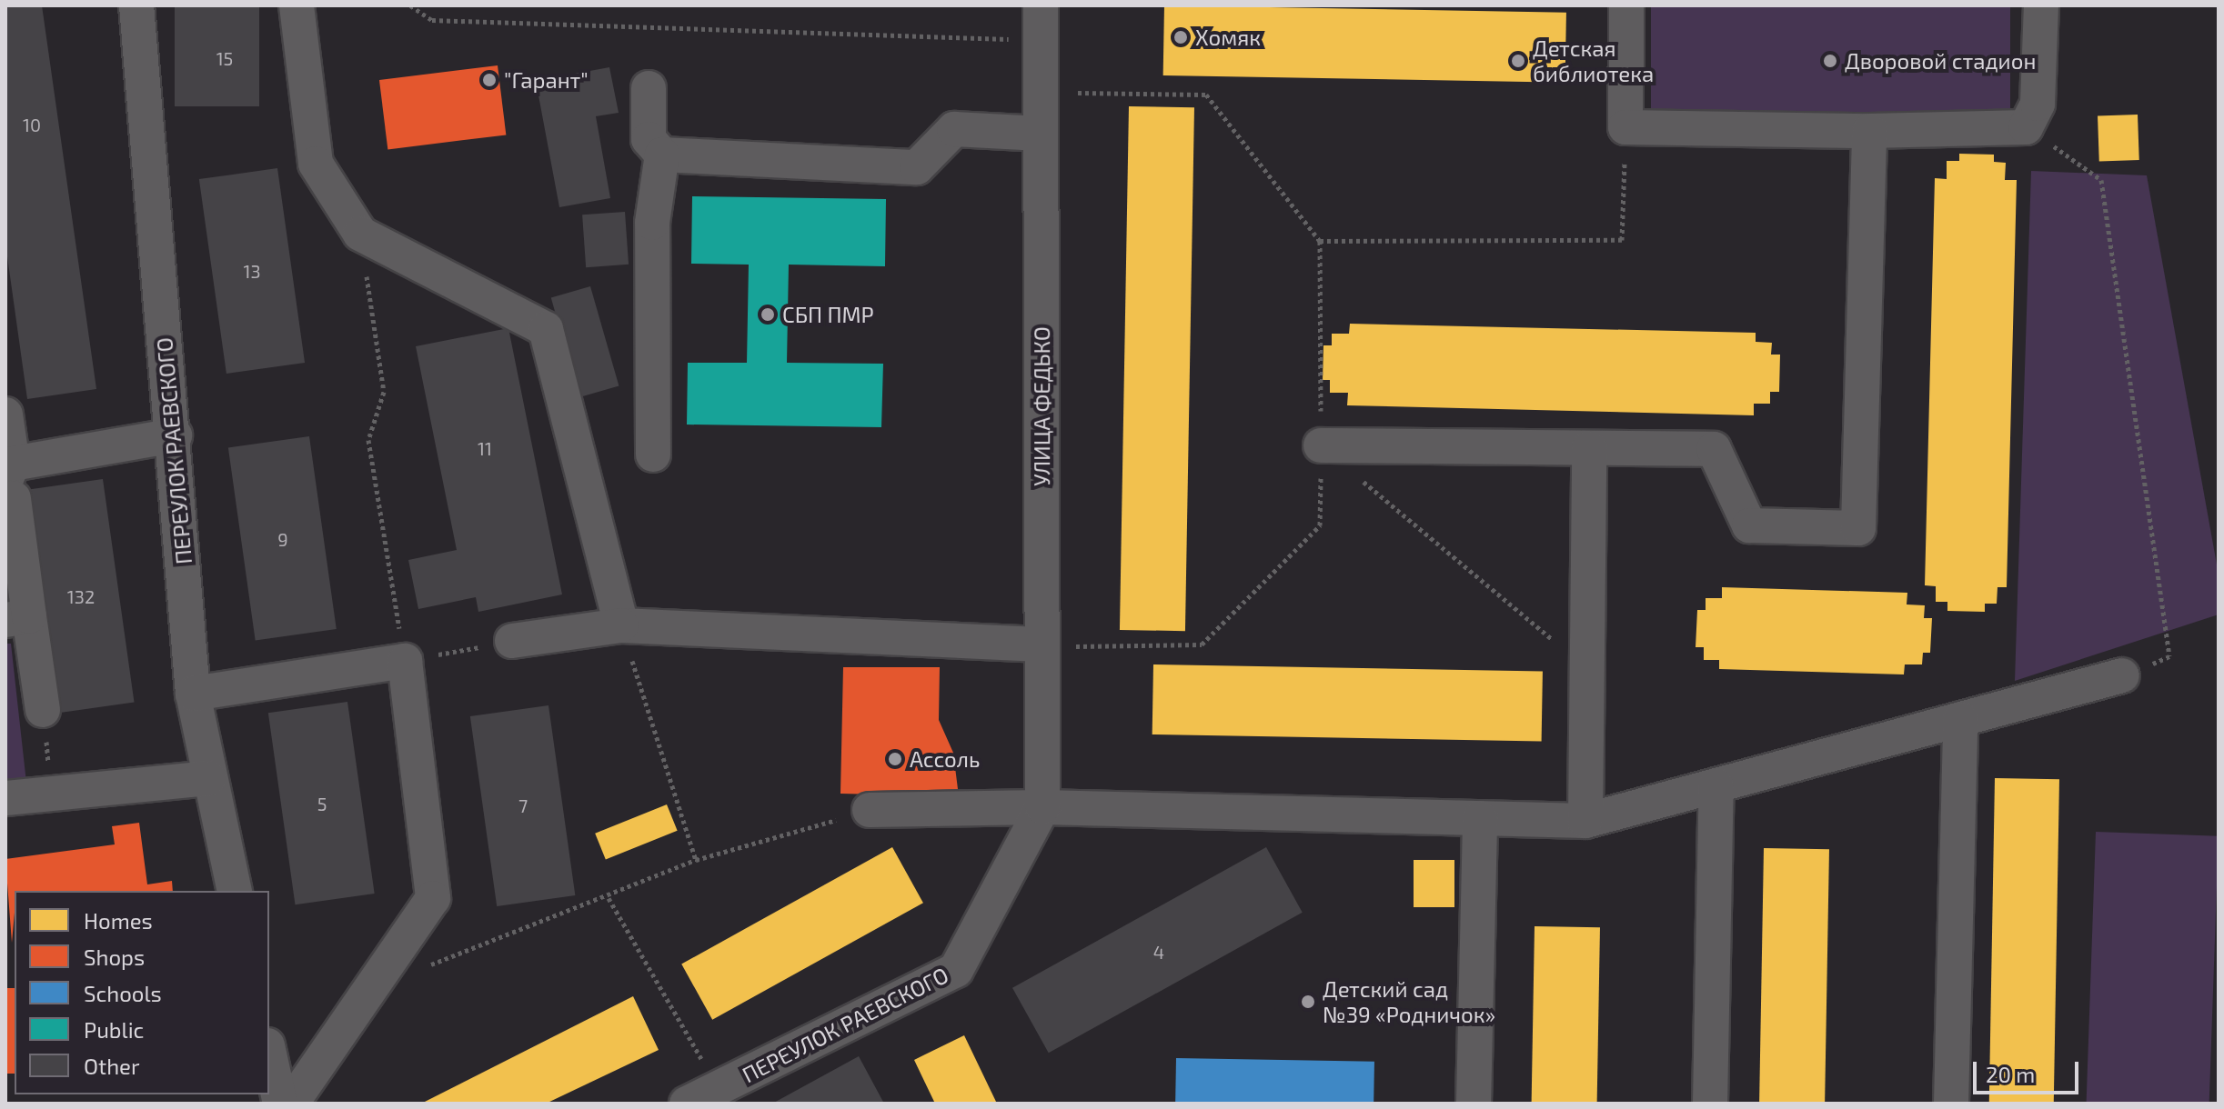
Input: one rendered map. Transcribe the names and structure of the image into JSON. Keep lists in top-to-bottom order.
{
  "streets": {
    "street": ["УЛИЦА ФЕДЬКО", "ПЕРЕУЛОК РАЕВСКОГО"]
  },
  "crossings": [
    ["УЛИЦА ФЕДЬКО", "ПЕРЕУЛОК РАЕВСКОГО"]
  ],
  "places": [
    "Хомяк",
    "Детская библиотека",
    "Дворовой стадион",
    "\"Гарант\"",
    "СБП ПМР",
    "Ассоль",
    "Детский сад №39 «Родничок»"
  ],
  "house_numbers": [
    "15",
    "10",
    "13",
    "11",
    "9",
    "132",
    "5",
    "7",
    "4"
  ],
  "legend": [
    "Homes",
    "Shops",
    "Schools",
    "Public",
    "Other"
  ],
  "scale_bar": "20 m"
}
